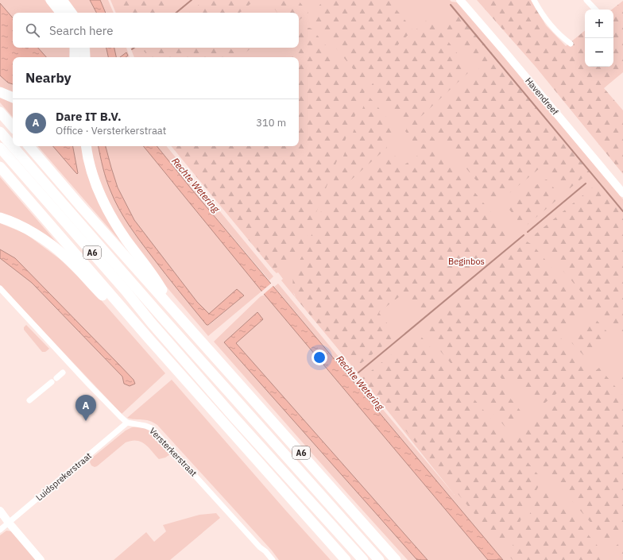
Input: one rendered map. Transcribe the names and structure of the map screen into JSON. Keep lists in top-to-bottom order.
{
  "streets": {
    "highway": ["A6"],
    "street": ["Havendreef", "Versterkerstraat", "Luidsprekerstraat"]
  },
  "crossings": [
    ["Versterkerstraat", "Luidsprekerstraat"]
  ],
  "water": ["Rechte Wetering"],
  "parks": ["Beginbos"],
  "page": {
    "map_buttons": ["+", "−"],
    "search": "Search here",
    "heading": "Nearby",
    "list": [
      {
        "mark": "A",
        "name": "Dare IT B.V.",
        "note": "Office · Versterkerstraat",
        "value": "310 m"
      }
    ],
    "pins": "A"
  }
}
